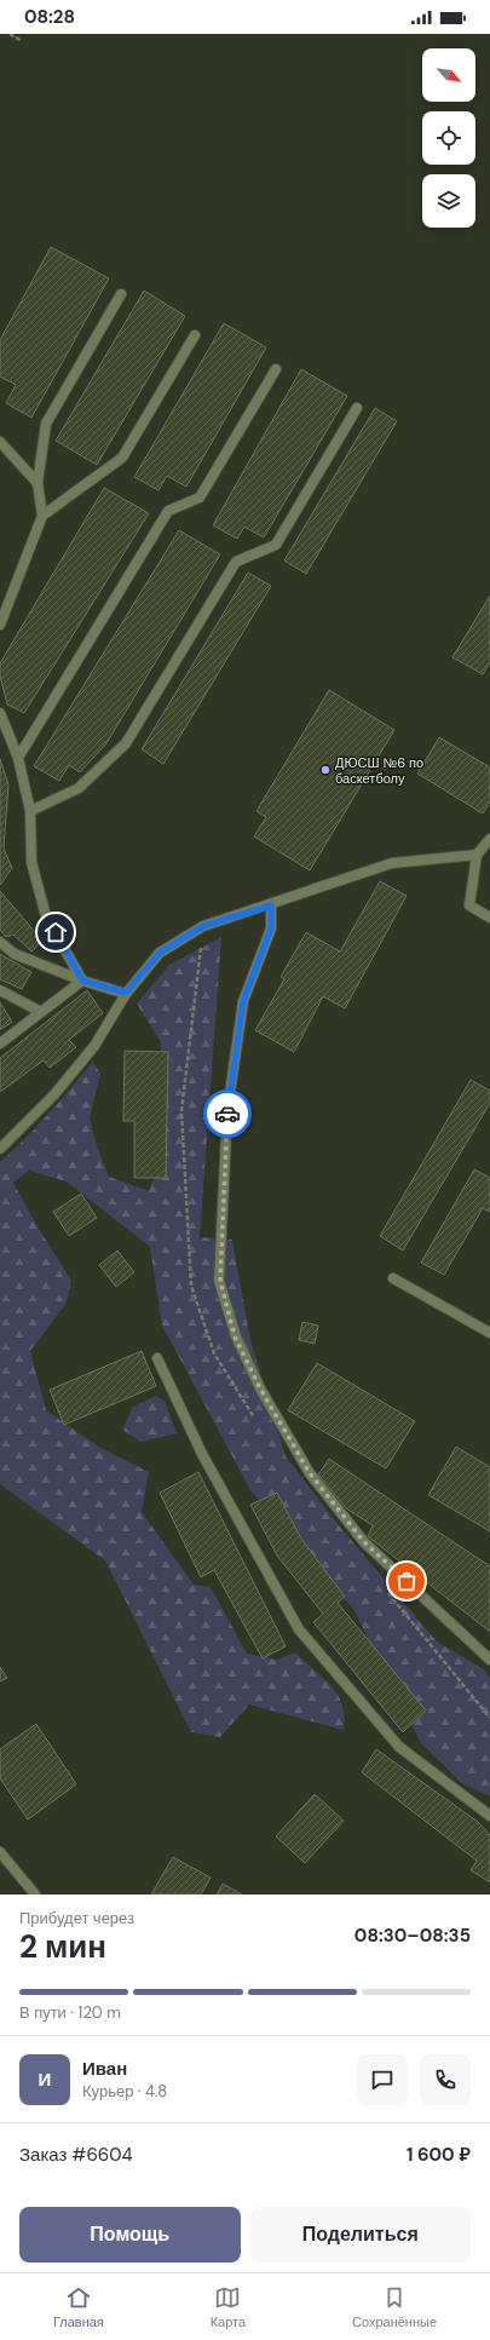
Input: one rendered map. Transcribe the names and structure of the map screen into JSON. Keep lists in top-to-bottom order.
{
  "places": ["ДЮСШ №6 по баскетболу"],
  "north": "bottom right",
  "page": {
    "status": "08:28",
    "heading": ["2 мин", "Прибудет через", "08:30–08:35"],
    "panel": [
      "Иван",
      "Курьер · 4.8",
      "Заказ #6604",
      "1 600 ₽"
    ],
    "bar": "В пути · 120 m",
    "round": "И",
    "buttons": ["Помощь", "Поделиться"],
    "tabs": ["Главная", "Карта", "Сохранённые"]
  }
}
